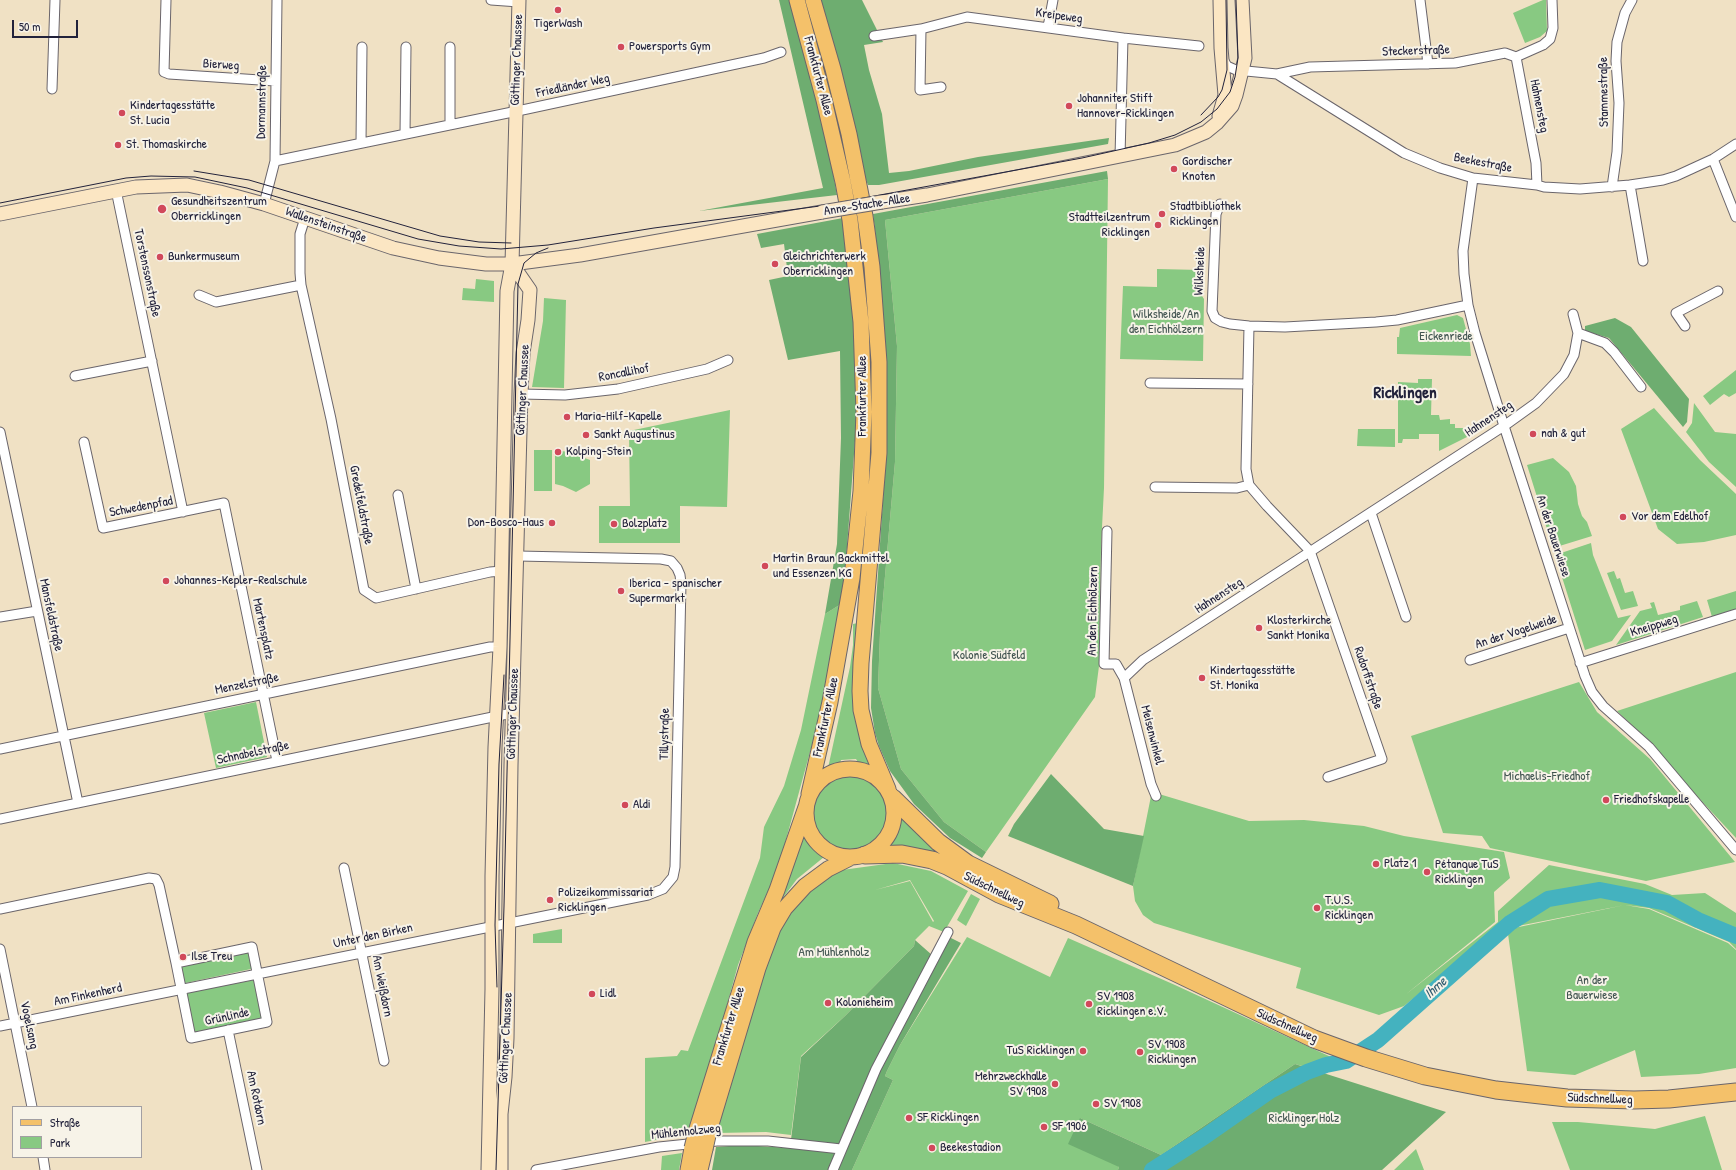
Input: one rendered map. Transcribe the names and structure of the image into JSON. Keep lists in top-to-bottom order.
{
  "streets": {
    "highway": ["Südschnellweg"],
    "main road": ["Frankfurter Allee"],
    "street": [
      "Kreipeweg",
      "Steckerstraße",
      "Göttinger Chaussee",
      "Bierweg",
      "Friedländer Weg",
      "Stammestraße",
      "Dormannstraße",
      "Hahnensteg",
      "Beekestraße",
      "Anne-Stache-Allee",
      "Wallensteinstraße",
      "Wilksheide",
      "Torstenssonstraße",
      "Roncallihof",
      "Gredelfeldstraße",
      "Schwedenpfad",
      "An der Bauerwiese",
      "An den Eichhölzern",
      "Mansfeldstraße",
      "Kneippweg",
      "Martensplatz",
      "An der Vogelweide",
      "Rudorffstraße",
      "Menzelstraße",
      "Tillystraße",
      "Meisenwinkel",
      "Schnabelstraße",
      "Unter den Birken",
      "Am Weißdorn",
      "Am Finkenherd",
      "Grünlinde",
      "Vogelsang",
      "Am Rotdorn",
      "Mühlenholzweg"
    ]
  },
  "crossings": [
    ["Steckerstraße", "Hahnensteg"],
    ["Steckerstraße", "Beekestraße"],
    ["Göttinger Chaussee", "Friedländer Weg"],
    ["Göttinger Chaussee", "Anne-Stache-Allee"],
    ["Göttinger Chaussee", "Wallensteinstraße"],
    ["Göttinger Chaussee", "Roncallihof"],
    ["Göttinger Chaussee", "Gredelfeldstraße"],
    ["Göttinger Chaussee", "Menzelstraße"],
    ["Göttinger Chaussee", "Tillystraße"],
    ["Göttinger Chaussee", "Schnabelstraße"],
    ["Göttinger Chaussee", "Unter den Birken"],
    ["Bierweg", "Dormannstraße"],
    ["Frankfurter Allee", "Südschnellweg"],
    ["Friedländer Weg", "Dormannstraße"],
    ["Stammestraße", "Beekestraße"],
    ["Dormannstraße", "Wallensteinstraße"],
    ["Hahnensteg", "Beekestraße"],
    ["Hahnensteg", "An der Bauerwiese"],
    ["Hahnensteg", "An den Eichhölzern"],
    ["Hahnensteg", "Rudorffstraße"],
    ["Hahnensteg", "Meisenwinkel"],
    ["Beekestraße", "Anne-Stache-Allee"],
    ["Beekestraße", "An der Bauerwiese"],
    ["Anne-Stache-Allee", "Wallensteinstraße"],
    ["Wallensteinstraße", "Torstenssonstraße"],
    ["Wallensteinstraße", "Gredelfeldstraße"],
    ["Torstenssonstraße", "Schwedenpfad"],
    ["Schwedenpfad", "Martensplatz"],
    ["An der Bauerwiese", "Kneippweg"],
    ["An der Bauerwiese", "An der Vogelweide"],
    ["An den Eichhölzern", "Meisenwinkel"],
    ["Mansfeldstraße", "Menzelstraße"],
    ["Mansfeldstraße", "Schnabelstraße"],
    ["Martensplatz", "Menzelstraße"],
    ["Martensplatz", "Schnabelstraße"],
    ["Tillystraße", "Unter den Birken"],
    ["Unter den Birken", "Am Weißdorn"],
    ["Unter den Birken", "Grünlinde"],
    ["Am Finkenherd", "Grünlinde"],
    ["Am Finkenherd", "Vogelsang"],
    ["Grünlinde", "Am Rotdorn"]
  ],
  "districts": ["Ricklingen"],
  "water": ["Ihme"],
  "parks": [
    "Wilksheide/An den Eichhölzern",
    "Eickenriede",
    "Kolonie Südfeld",
    "Michaelis-Friedhof",
    "Am Mühlenholz",
    "An der Bauerwiese",
    "Ricklinger Holz"
  ],
  "places": [
    "TigerWash",
    "Powersports Gym",
    "Johanniter Stift Hannover-Ricklingen",
    "Kindertagesstätte St. Lucia",
    "St. Thomaskirche",
    "Gordischer Knoten",
    "Gesundheitszentrum Oberricklingen",
    "Stadtbibliothek Ricklingen",
    "Stadtteilzentrum Ricklingen",
    "Bunkermuseum",
    "Gleichrichterwerk Oberricklingen",
    "Maria-Hilf-Kapelle",
    "nah & gut",
    "Sankt Augustinus",
    "Kolping-Stein",
    "Vor dem Edelhof",
    "Don-Bosco-Haus",
    "Bolzplatz",
    "Martin Braun Backmittel und Essenzen KG",
    "Johannes-Kepler-Realschule",
    "Iberica - spanischer Supermarkt",
    "Klosterkirche Sankt Monika",
    "Kindertagesstätte St. Monika",
    "Friedhofskapelle",
    "Aldi",
    "Platz 1",
    "Pétanque TuS Ricklingen",
    "Polizeikommissariat Ricklingen",
    "T.U.S. Ricklingen",
    "Ilse Treu",
    "Lidl",
    "Kolonieheim",
    "SV 1908 Ricklingen e.V.",
    "TuS Ricklingen",
    "SV 1908 Ricklingen",
    "Mehrzweckhalle SV 1908",
    "SV 1908",
    "SF Ricklingen",
    "SF 1906",
    "Beekestadion"
  ],
  "legend": ["Straße", "Park"],
  "scale_bar": "50 m"
}
